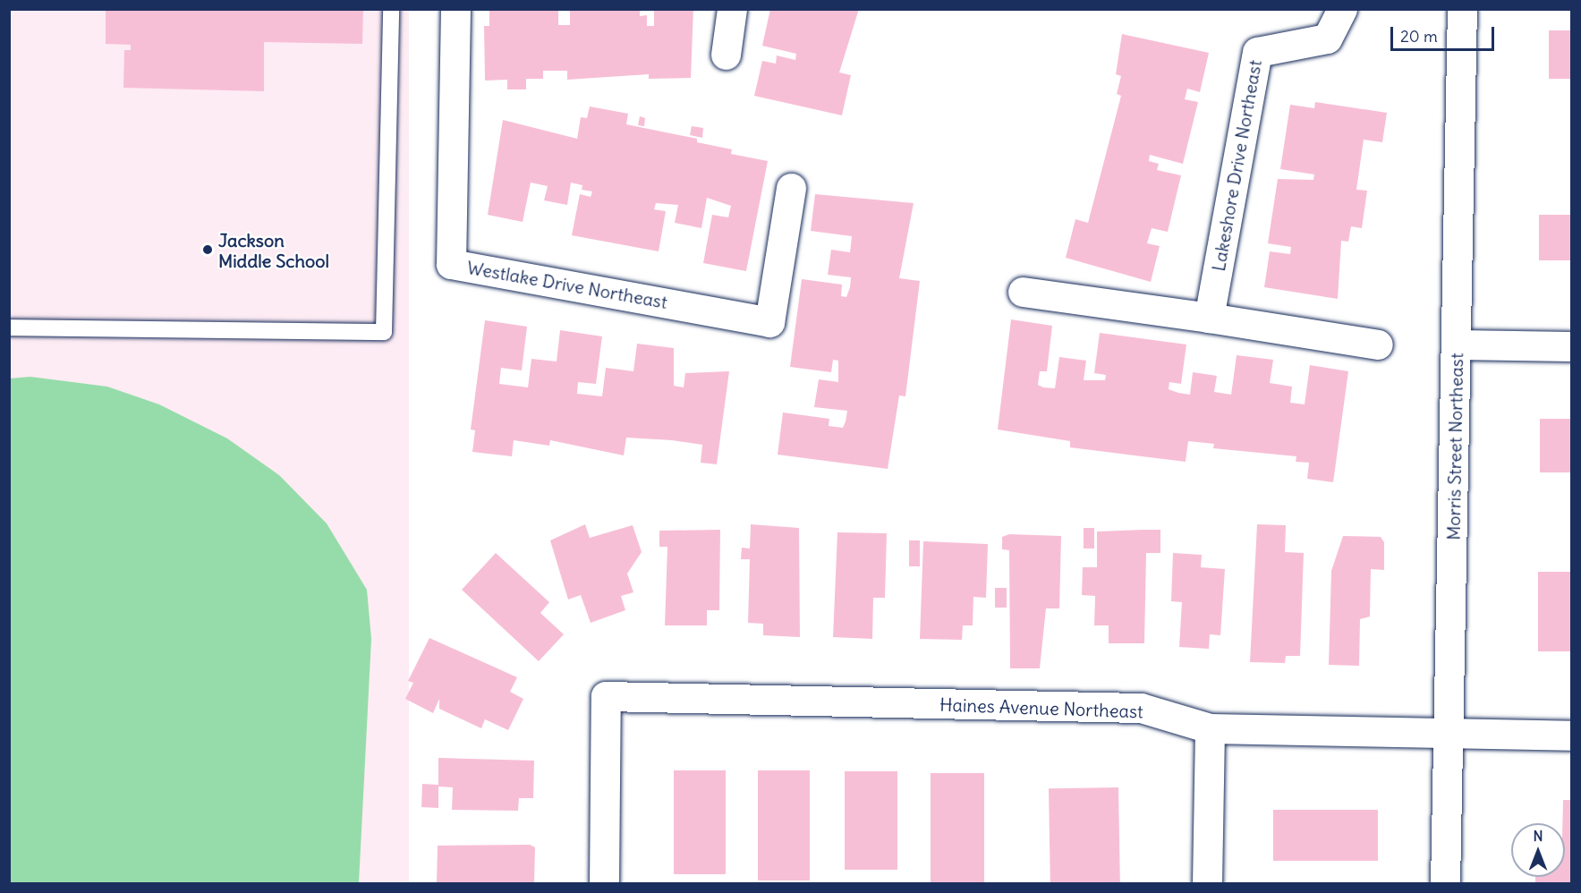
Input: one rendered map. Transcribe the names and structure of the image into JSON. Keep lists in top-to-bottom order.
{
  "streets": {
    "street": [
      "Lakeshore Drive Northeast",
      "Westlake Drive Northeast",
      "Morris Street Northeast",
      "Haines Avenue Northeast"
    ]
  },
  "crossings": [
    ["Morris Street Northeast", "Haines Avenue Northeast"]
  ],
  "places": ["Jackson Middle School"],
  "scale_bar": "20 m",
  "north": "top"
}
